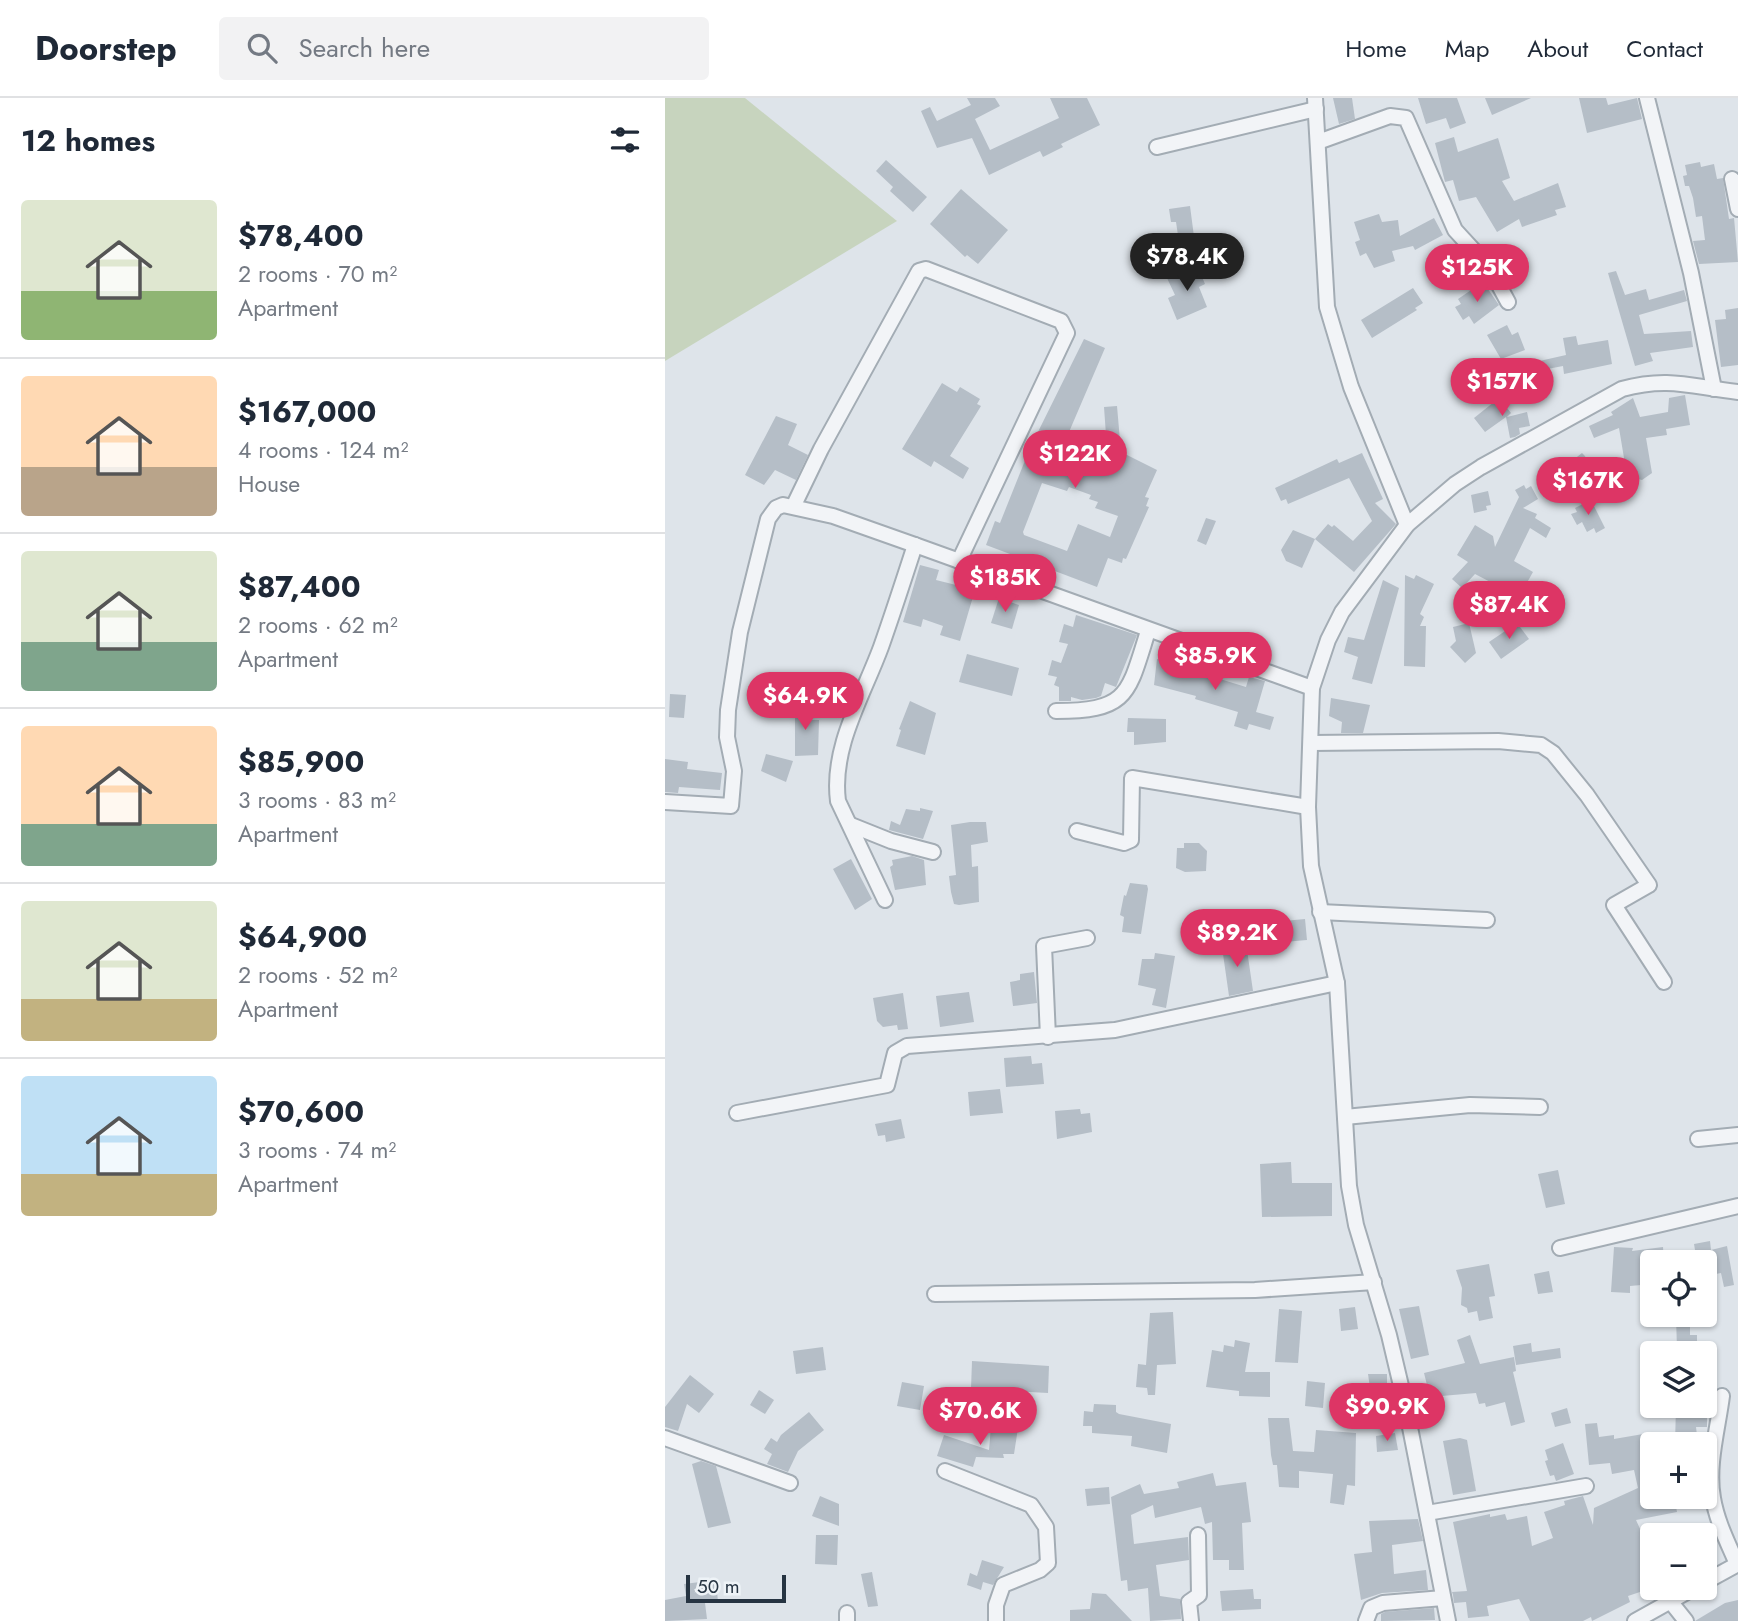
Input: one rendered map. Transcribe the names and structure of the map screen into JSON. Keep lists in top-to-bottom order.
{
  "scale_bar": "50 m",
  "page": {
    "header": "Doorstep",
    "search": "Search here",
    "nav": [
      "Home",
      "Map",
      "About",
      "Contact"
    ],
    "heading": "12 homes",
    "list": [
      {
        "name": "$78,400",
        "note": "2 rooms · 70 m² · Apartment"
      },
      {
        "name": "$167,000",
        "note": "4 rooms · 124 m² · House"
      },
      {
        "name": "$87,400",
        "note": "2 rooms · 62 m² · Apartment"
      },
      {
        "name": "$85,900",
        "note": "3 rooms · 83 m² · Apartment"
      },
      {
        "name": "$64,900",
        "note": "2 rooms · 52 m² · Apartment"
      },
      {
        "name": "$70,600",
        "note": "3 rooms · 74 m² · Apartment"
      }
    ],
    "price": [
      "$78.4K",
      "$125K",
      "$157K",
      "$122K",
      "$167K",
      "$185K",
      "$87.4K",
      "$85.9K",
      "$64.9K",
      "$89.2K",
      "$90.9K",
      "$70.6K"
    ],
    "map_buttons": ["+", "−"],
    "scale": "50 m"
  }
}
